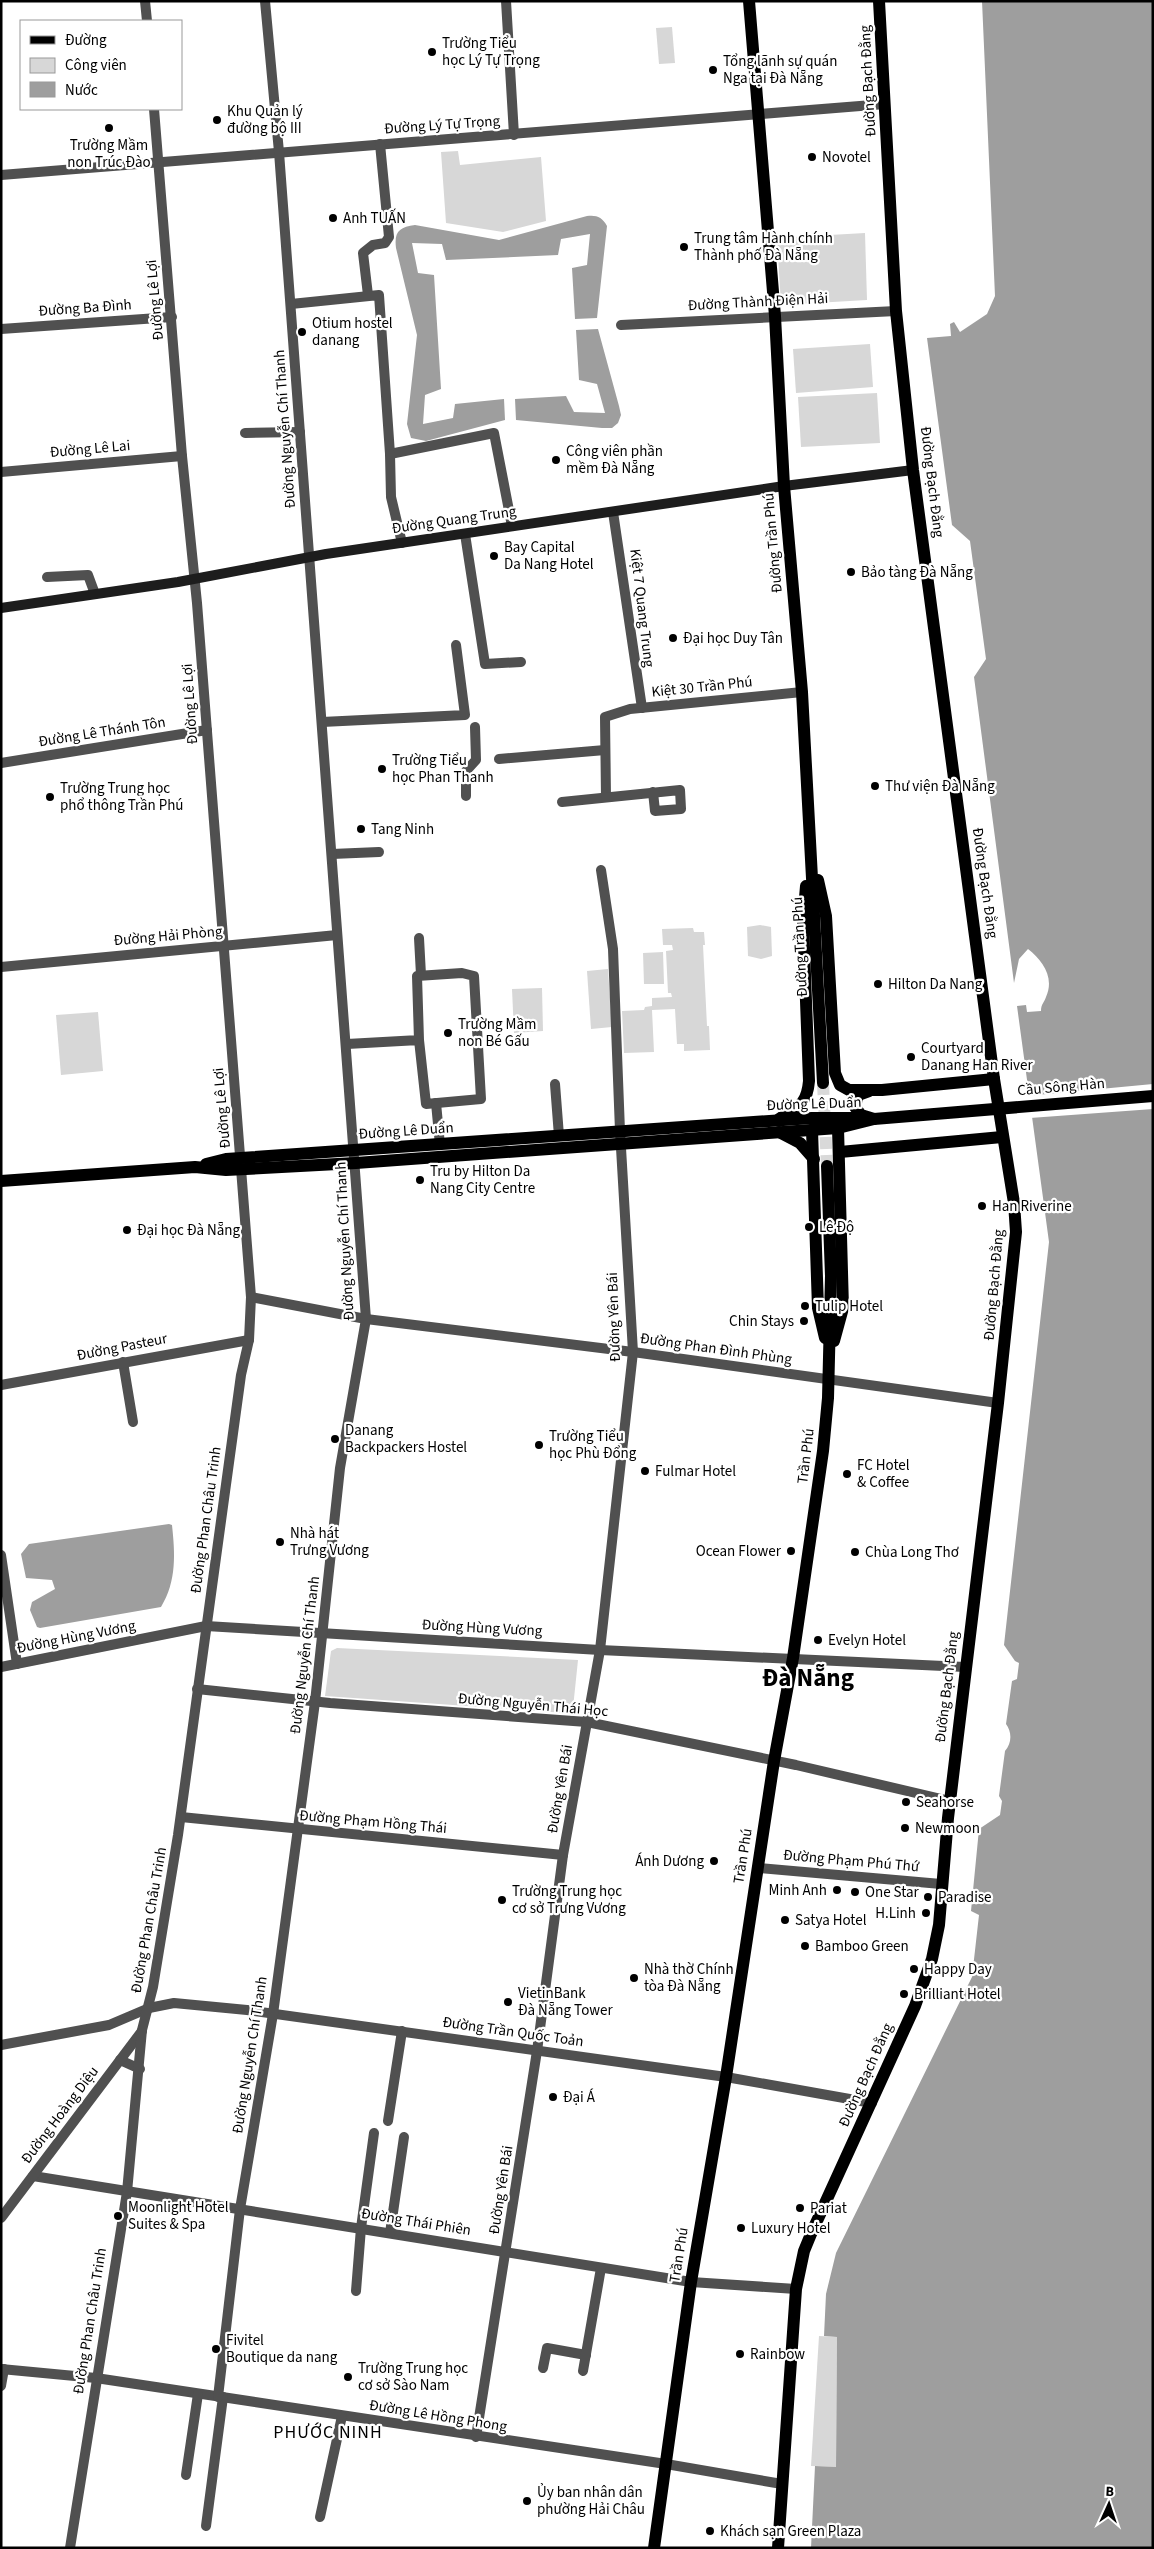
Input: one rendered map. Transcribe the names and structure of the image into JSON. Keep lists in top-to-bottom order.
{
  "streets": {
    "main road": [
      "Đường Bạch Đằng",
      "Đường Quang Trung",
      "Đường Trần Phú",
      "Cầu Sông Hàn",
      "Đường Lê Duẩn",
      "Trần Phú"
    ],
    "street": [
      "Đường Lý Tự Trọng",
      "Đường Lê Lợi",
      "Đường Thành Điện Hải",
      "Đường Ba Đình",
      "Đường Nguyễn Chí Thanh",
      "Đường Lê Lai",
      "Kiệt 7 Quang Trung",
      "Kiệt 30 Trần Phú",
      "Đường Lê Thánh Tôn",
      "Đường Hải Phòng",
      "Đường Yên Bái",
      "Đường Pasteur",
      "Đường Phan Đình Phùng",
      "Đường Phan Châu Trinh",
      "Đường Hùng Vương",
      "Đường Nguyễn Thái Học",
      "Đường Phạm Hồng Thái",
      "Đường Phạm Phú Thứ",
      "Đường Trần Quốc Toản",
      "Đường Hoàng Diệu",
      "Đường Thái Phiên",
      "Đường Lê Hồng Phong"
    ]
  },
  "crossings": [
    ["Đường Bạch Đằng", "Đường Lý Tự Trọng"],
    ["Đường Bạch Đằng", "Đường Thành Điện Hải"],
    ["Đường Bạch Đằng", "Đường Quang Trung"],
    ["Đường Bạch Đằng", "Đường Phan Đình Phùng"],
    ["Đường Bạch Đằng", "Đường Hùng Vương"],
    ["Đường Bạch Đằng", "Đường Nguyễn Thái Học"],
    ["Đường Bạch Đằng", "Đường Phạm Phú Thứ"],
    ["Đường Bạch Đằng", "Đường Trần Quốc Toản"],
    ["Đường Bạch Đằng", "Đường Thái Phiên"],
    ["Đường Bạch Đằng", "Đường Lê Hồng Phong"],
    ["Đường Lý Tự Trọng", "Đường Lê Lợi"],
    ["Đường Lý Tự Trọng", "Đường Nguyễn Chí Thanh"],
    ["Đường Lý Tự Trọng", "Đường Trần Phú"],
    ["Đường Lê Lợi", "Đường Ba Đình"],
    ["Đường Lê Lợi", "Đường Lê Lai"],
    ["Đường Lê Lợi", "Đường Quang Trung"],
    ["Đường Lê Lợi", "Đường Lê Thánh Tôn"],
    ["Đường Lê Lợi", "Đường Hải Phòng"],
    ["Đường Lê Lợi", "Đường Lê Duẩn"],
    ["Đường Lê Lợi", "Đường Phan Đình Phùng"],
    ["Đường Lê Lợi", "Đường Phan Châu Trinh"],
    ["Đường Thành Điện Hải", "Đường Trần Phú"],
    ["Đường Nguyễn Chí Thanh", "Đường Quang Trung"],
    ["Đường Nguyễn Chí Thanh", "Đường Hải Phòng"],
    ["Đường Nguyễn Chí Thanh", "Đường Lê Duẩn"],
    ["Đường Nguyễn Chí Thanh", "Đường Phan Đình Phùng"],
    ["Đường Nguyễn Chí Thanh", "Đường Hùng Vương"],
    ["Đường Nguyễn Chí Thanh", "Đường Nguyễn Thái Học"],
    ["Đường Nguyễn Chí Thanh", "Đường Phạm Hồng Thái"],
    ["Đường Nguyễn Chí Thanh", "Đường Trần Quốc Toản"],
    ["Đường Nguyễn Chí Thanh", "Đường Thái Phiên"],
    ["Đường Nguyễn Chí Thanh", "Đường Lê Hồng Phong"],
    ["Đường Quang Trung", "Đường Trần Phú"],
    ["Đường Quang Trung", "Kiệt 7 Quang Trung"],
    ["Đường Trần Phú", "Kiệt 30 Trần Phú"],
    ["Kiệt 7 Quang Trung", "Kiệt 30 Trần Phú"],
    ["Cầu Sông Hàn", "Đường Lê Duẩn"],
    ["Đường Lê Duẩn", "Đường Yên Bái"],
    ["Đường Yên Bái", "Đường Phan Đình Phùng"],
    ["Đường Yên Bái", "Đường Hùng Vương"],
    ["Đường Yên Bái", "Đường Nguyễn Thái Học"],
    ["Đường Yên Bái", "Đường Phạm Hồng Thái"],
    ["Đường Yên Bái", "Đường Trần Quốc Toản"],
    ["Đường Yên Bái", "Đường Thái Phiên"],
    ["Đường Yên Bái", "Đường Lê Hồng Phong"],
    ["Đường Pasteur", "Đường Phan Châu Trinh"],
    ["Đường Phan Đình Phùng", "Trần Phú"],
    ["Đường Phan Đình Phùng", "Đường Phan Châu Trinh"],
    ["Trần Phú", "Đường Hùng Vương"],
    ["Trần Phú", "Đường Nguyễn Thái Học"],
    ["Trần Phú", "Đường Phạm Phú Thứ"],
    ["Trần Phú", "Đường Trần Quốc Toản"],
    ["Trần Phú", "Đường Thái Phiên"],
    ["Trần Phú", "Đường Lê Hồng Phong"],
    ["Đường Phan Châu Trinh", "Đường Hùng Vương"],
    ["Đường Phan Châu Trinh", "Đường Nguyễn Thái Học"],
    ["Đường Phan Châu Trinh", "Đường Phạm Hồng Thái"],
    ["Đường Phan Châu Trinh", "Đường Trần Quốc Toản"],
    ["Đường Phan Châu Trinh", "Đường Hoàng Diệu"],
    ["Đường Phan Châu Trinh", "Đường Thái Phiên"],
    ["Đường Phan Châu Trinh", "Đường Lê Hồng Phong"],
    ["Đường Hoàng Diệu", "Đường Thái Phiên"]
  ],
  "districts": ["Đà Nẵng", "PHƯỚC NINH"],
  "places": [
    "Trường Tiểu học Lý Tự Trọng",
    "Tổng lãnh sự quán Nga tại Đà Nẵng",
    "Khu Quản lý đường bộ III",
    "Trường Mầm non Trúc Đào",
    "Novotel",
    "Anh TUẤN",
    "Trung tâm Hành chính Thành phố Đà Nẵng",
    "Otium hostel danang",
    "Công viên phần mềm Đà Nẵng",
    "Bay Capital Da Nang Hotel",
    "Bảo tàng Đà Nẵng",
    "Đại học Duy Tân",
    "Trường Tiểu học Phan Thanh",
    "Thư viện Đà Nẵng",
    "Trường Trung học phổ thông Trần Phú",
    "Tang Ninh",
    "Hilton Da Nang",
    "Trường Mầm non Bé Gấu",
    "Courtyard Danang Han River",
    "Tru by Hilton Da Nang City Centre",
    "Han Riverine",
    "Lê Độ",
    "Đại học Đà Nẵng",
    "Tulip Hotel",
    "Chin Stays",
    "Danang Backpackers Hostel",
    "Trường Tiểu học Phù Đổng",
    "Fulmar Hotel",
    "FC Hotel & Coffee",
    "Nhà hát Trưng Vương",
    "Ocean Flower",
    "Chùa Long Thơ",
    "Evelyn Hotel",
    "Seahorse",
    "Newmoon",
    "Ánh Dương",
    "Minh Anh",
    "One Star",
    "Paradise",
    "Trường Trung học cơ sở Trưng Vương",
    "H.Linh",
    "Satya Hotel",
    "Bamboo Green",
    "Happy Day",
    "Nhà thờ Chính tòa Đà Nẵng",
    "Brilliant Hotel",
    "VietinBank Đà Nẵng Tower",
    "Đại Á",
    "Pariat",
    "Moonlight Hotel Suites & Spa",
    "Luxury Hotel",
    "Fivitel Boutique da nang",
    "Rainbow",
    "Trường Trung học cơ sở Sào Nam",
    "Ủy ban nhân dân phường Hải Châu",
    "Khách sạn Green Plaza"
  ],
  "legend": ["Đường", "Công viên", "Nước"],
  "north": "top"
}
